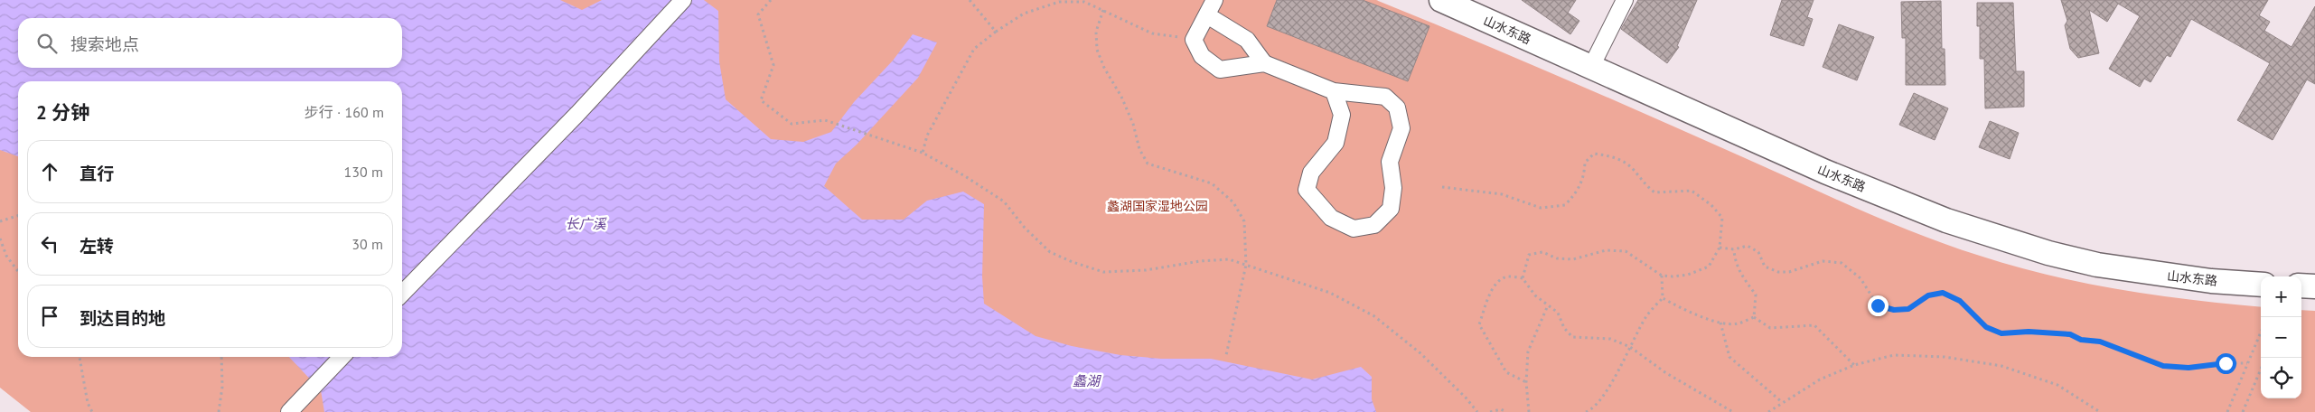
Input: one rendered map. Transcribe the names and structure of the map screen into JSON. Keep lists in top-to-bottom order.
{
  "streets": {
    "highway": ["山水东路"]
  },
  "water": ["长广溪", "蠡湖"],
  "parks": ["蠡湖国家湿地公园"],
  "page": {
    "search": "搜索地点",
    "heading": ["2 分钟", "步行 · 160 m"],
    "list": [
      ["直行", "130 m"],
      ["左转", "30 m"],
      "到达目的地"
    ],
    "map_buttons": ["+", "−"]
  }
}
